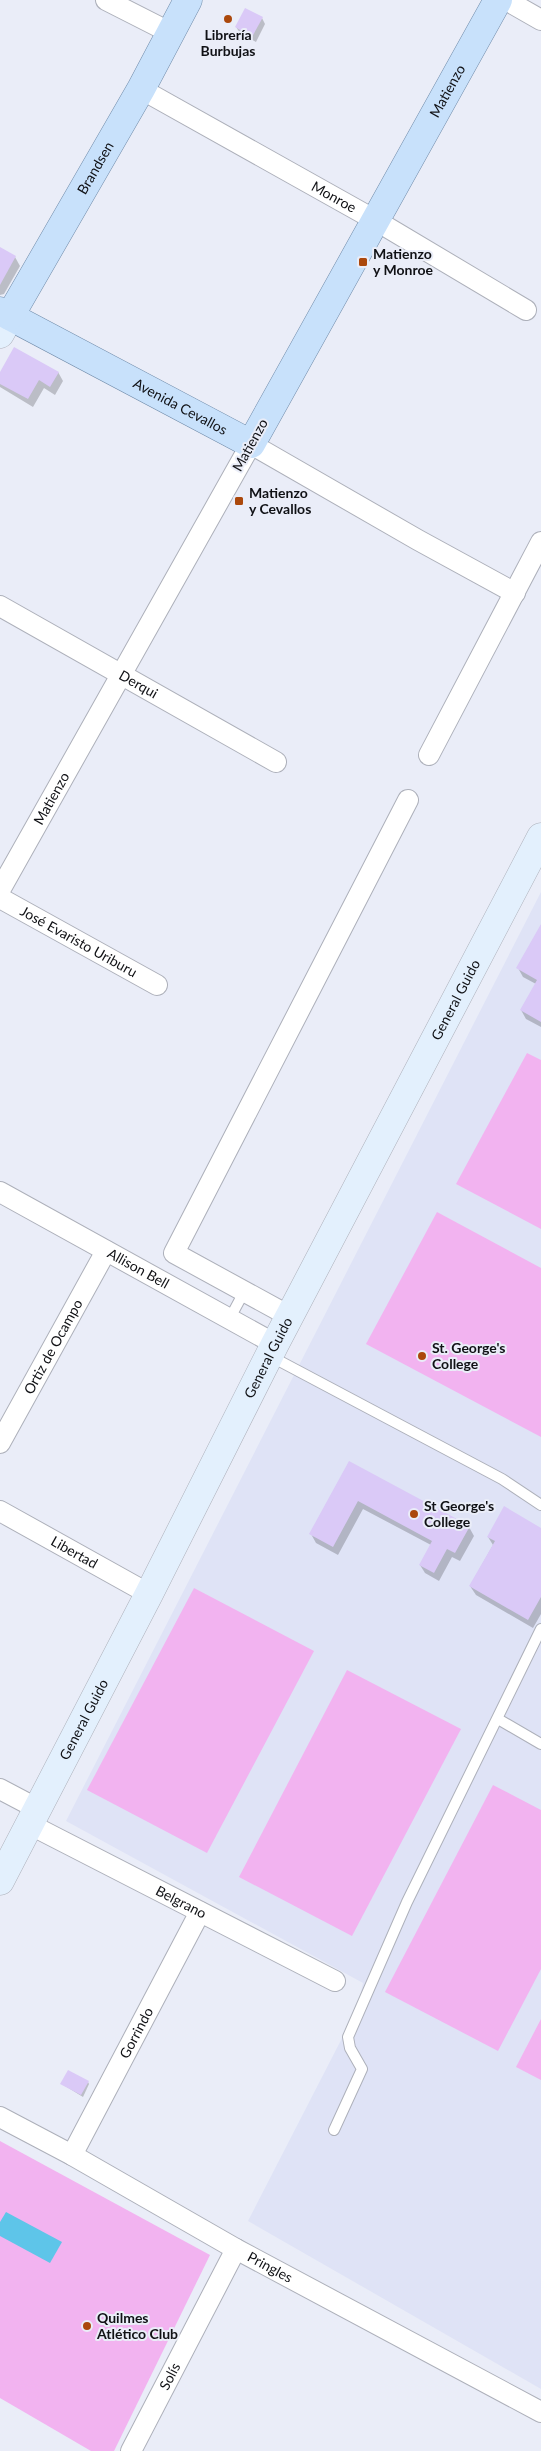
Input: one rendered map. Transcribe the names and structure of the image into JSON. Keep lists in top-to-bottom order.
{
  "streets": {
    "main road": [
      "Matienzo",
      "Brandsen",
      "Avenida Cevallos",
      "General Guido"
    ],
    "street": [
      "Monroe",
      "Derqui",
      "José Evaristo Uriburu",
      "Allison Bell",
      "Ortiz de Ocampo",
      "Libertad",
      "Belgrano",
      "Gorrindo",
      "Pringles",
      "Solís"
    ]
  },
  "crossings": [
    ["Matienzo", "Monroe"],
    ["Matienzo", "Avenida Cevallos"],
    ["Matienzo", "Derqui"],
    ["Brandsen", "Monroe"],
    ["Brandsen", "Avenida Cevallos"],
    ["General Guido", "Allison Bell"],
    ["General Guido", "Libertad"],
    ["General Guido", "Belgrano"],
    ["Allison Bell", "Ortiz de Ocampo"],
    ["Belgrano", "Gorrindo"],
    ["Gorrindo", "Pringles"],
    ["Pringles", "Solís"]
  ],
  "places": {
    "other": [
      "Librería Burbujas",
      "St. George's College",
      "St George's College",
      "Quilmes Atlético Club"
    ],
    "transit": ["Matienzo y Monroe", "Matienzo y Cevallos"]
  }
}
